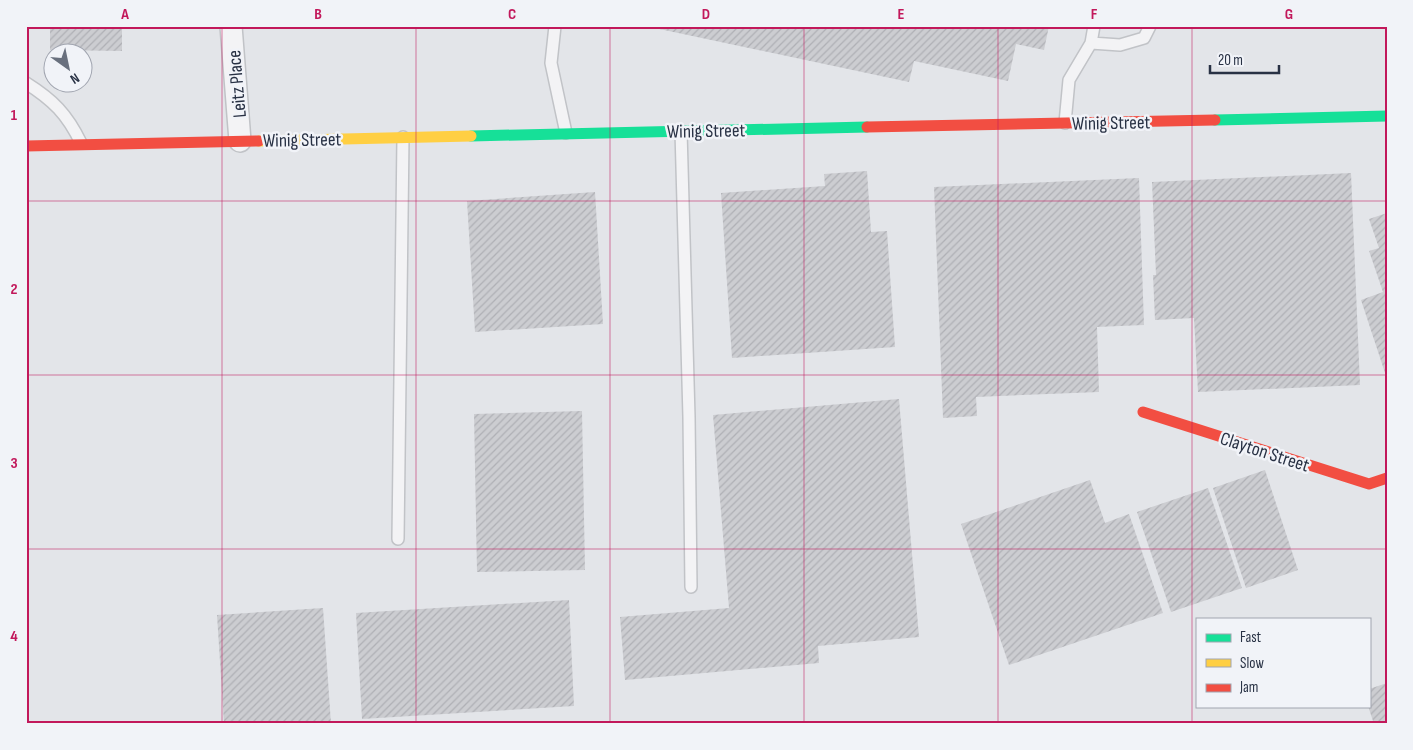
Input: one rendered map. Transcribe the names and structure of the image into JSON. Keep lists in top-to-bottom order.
{
  "streets": {
    "street": ["Leitz Place", "Winig Street", "Clayton Street"]
  },
  "crossings": [
    ["Leitz Place", "Winig Street"]
  ],
  "legend": ["Fast", "Slow", "Jam"],
  "scale_bar": "20 m",
  "north": "bottom right",
  "grid": {
    "columns": [
      "A",
      "B",
      "C",
      "D",
      "E",
      "F",
      "G"
    ],
    "rows": [
      "1",
      "2",
      "3",
      "4"
    ]
  }
}
